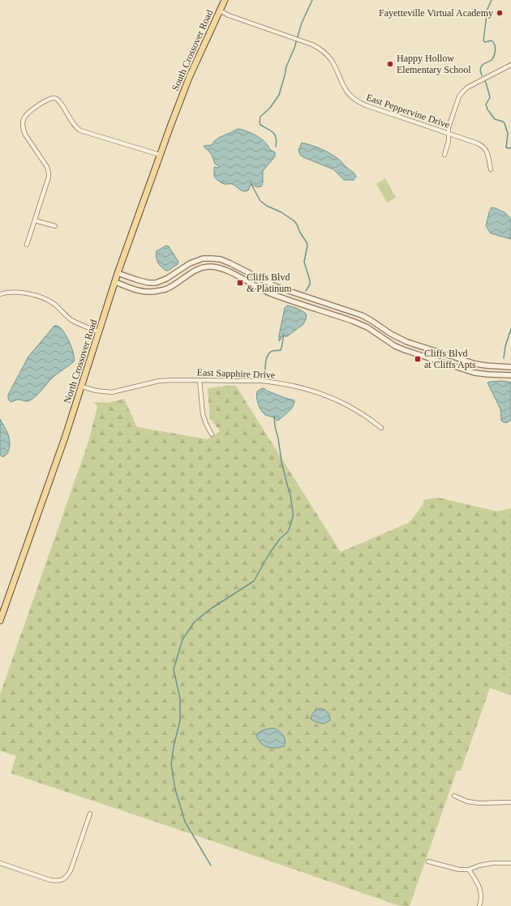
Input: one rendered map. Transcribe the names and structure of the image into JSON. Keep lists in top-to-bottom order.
{
  "streets": {
    "main road": ["South Crossover Road", "North Crossover Road"],
    "street": ["East Peppervine Drive", "East Sapphire Drive"]
  },
  "crossings": [
    ["South Crossover Road", "East Peppervine Drive"],
    ["South Crossover Road", "North Crossover Road"],
    ["North Crossover Road", "East Sapphire Drive"]
  ],
  "places": {
    "other": ["Fayetteville Virtual Academy", "Happy Hollow Elementary School"],
    "transit": ["Cliffs Blvd & Platinum", "Cliffs Blvd at Cliffs Apts"]
  }
}
